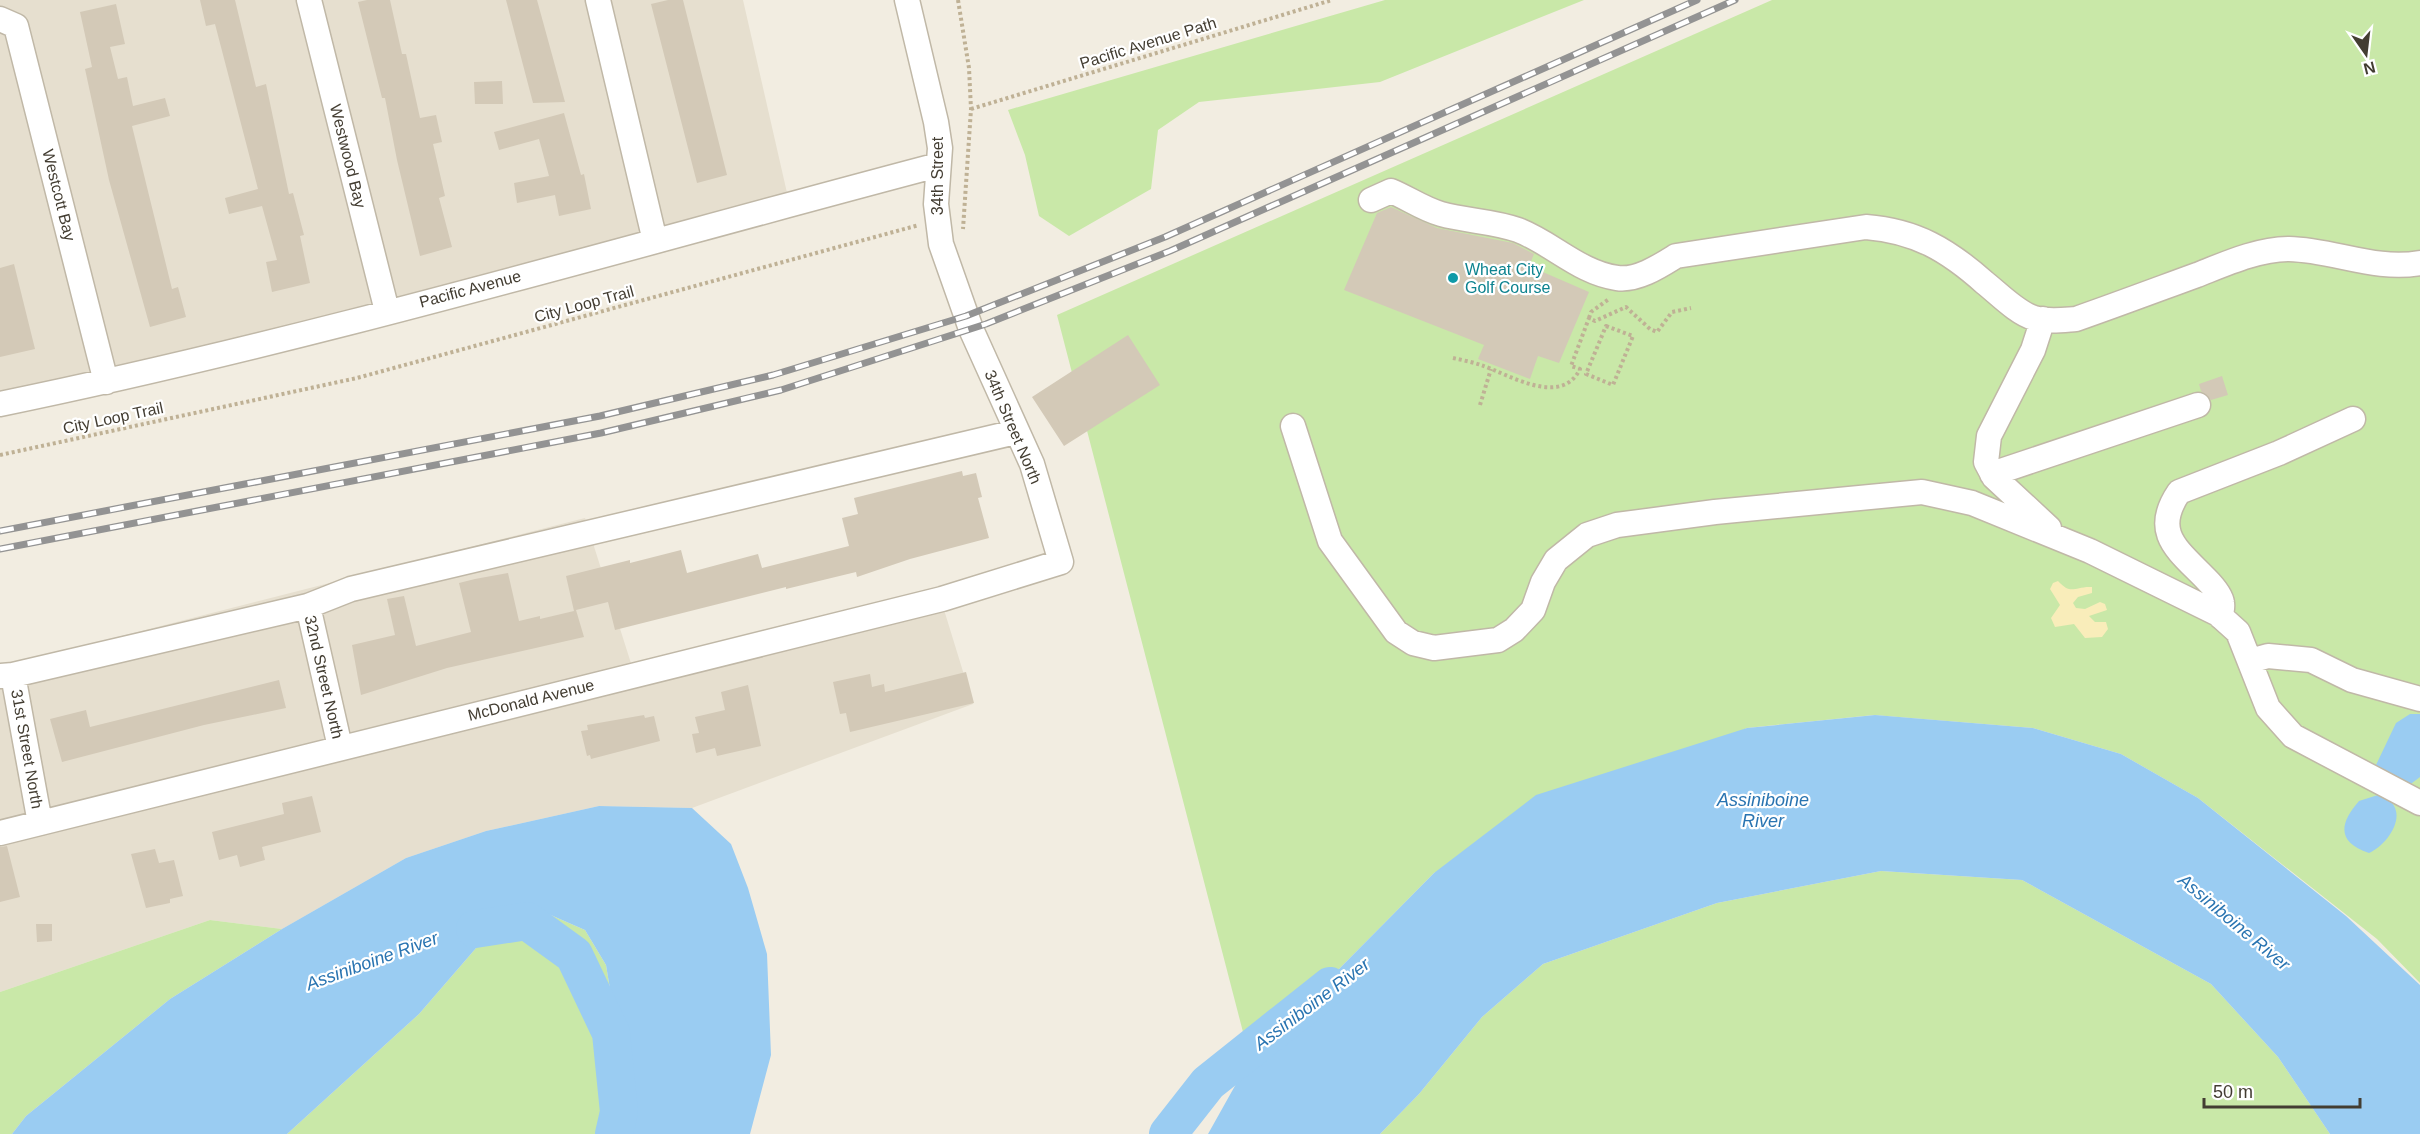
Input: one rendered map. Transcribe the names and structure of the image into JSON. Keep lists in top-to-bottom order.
{
  "streets": {
    "street": [
      "Westwood Bay",
      "34th Street",
      "Westcott Bay",
      "Pacific Avenue",
      "34th Street North",
      "32nd Street North",
      "McDonald Avenue",
      "31st Street North"
    ],
    "path": ["Pacific Avenue Path", "City Loop Trail"]
  },
  "crossings": [
    ["Pacific Avenue Path", "City Loop Trail"],
    ["Westwood Bay", "Pacific Avenue"],
    ["34th Street", "Pacific Avenue"],
    ["34th Street", "City Loop Trail"],
    ["34th Street", "34th Street North"],
    ["Westcott Bay", "Pacific Avenue"],
    ["34th Street North", "McDonald Avenue"],
    ["32nd Street North", "McDonald Avenue"],
    ["McDonald Avenue", "31st Street North"]
  ],
  "water": ["Assiniboine River"],
  "places": ["Wheat City Golf Course"],
  "scale_bar": "50 m",
  "north": "bottom"
}
